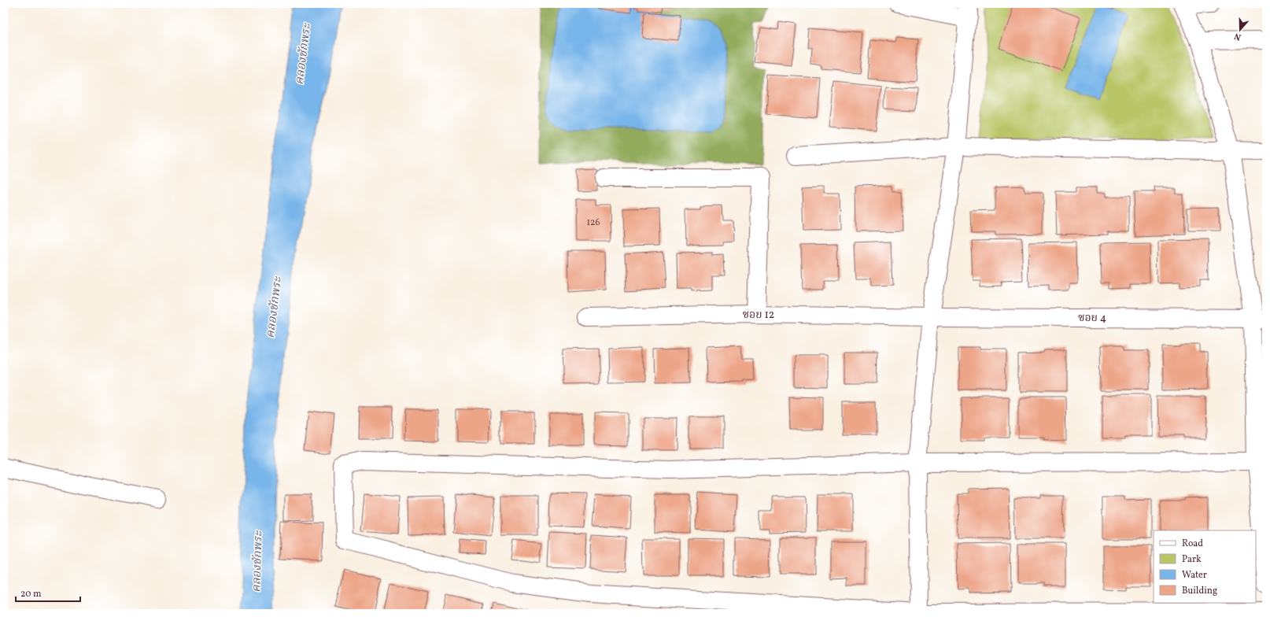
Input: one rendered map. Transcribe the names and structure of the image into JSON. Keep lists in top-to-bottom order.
{
  "streets": {
    "street": ["ซอย 12", "ซอย 4"]
  },
  "crossings": [
    ["ซอย 12", "ซอย 4"]
  ],
  "water": ["คลองชักพระ"],
  "house_numbers": ["126"],
  "legend": [
    "Road",
    "Park",
    "Water",
    "Building"
  ],
  "scale_bar": "20 m",
  "north": "bottom"
}
